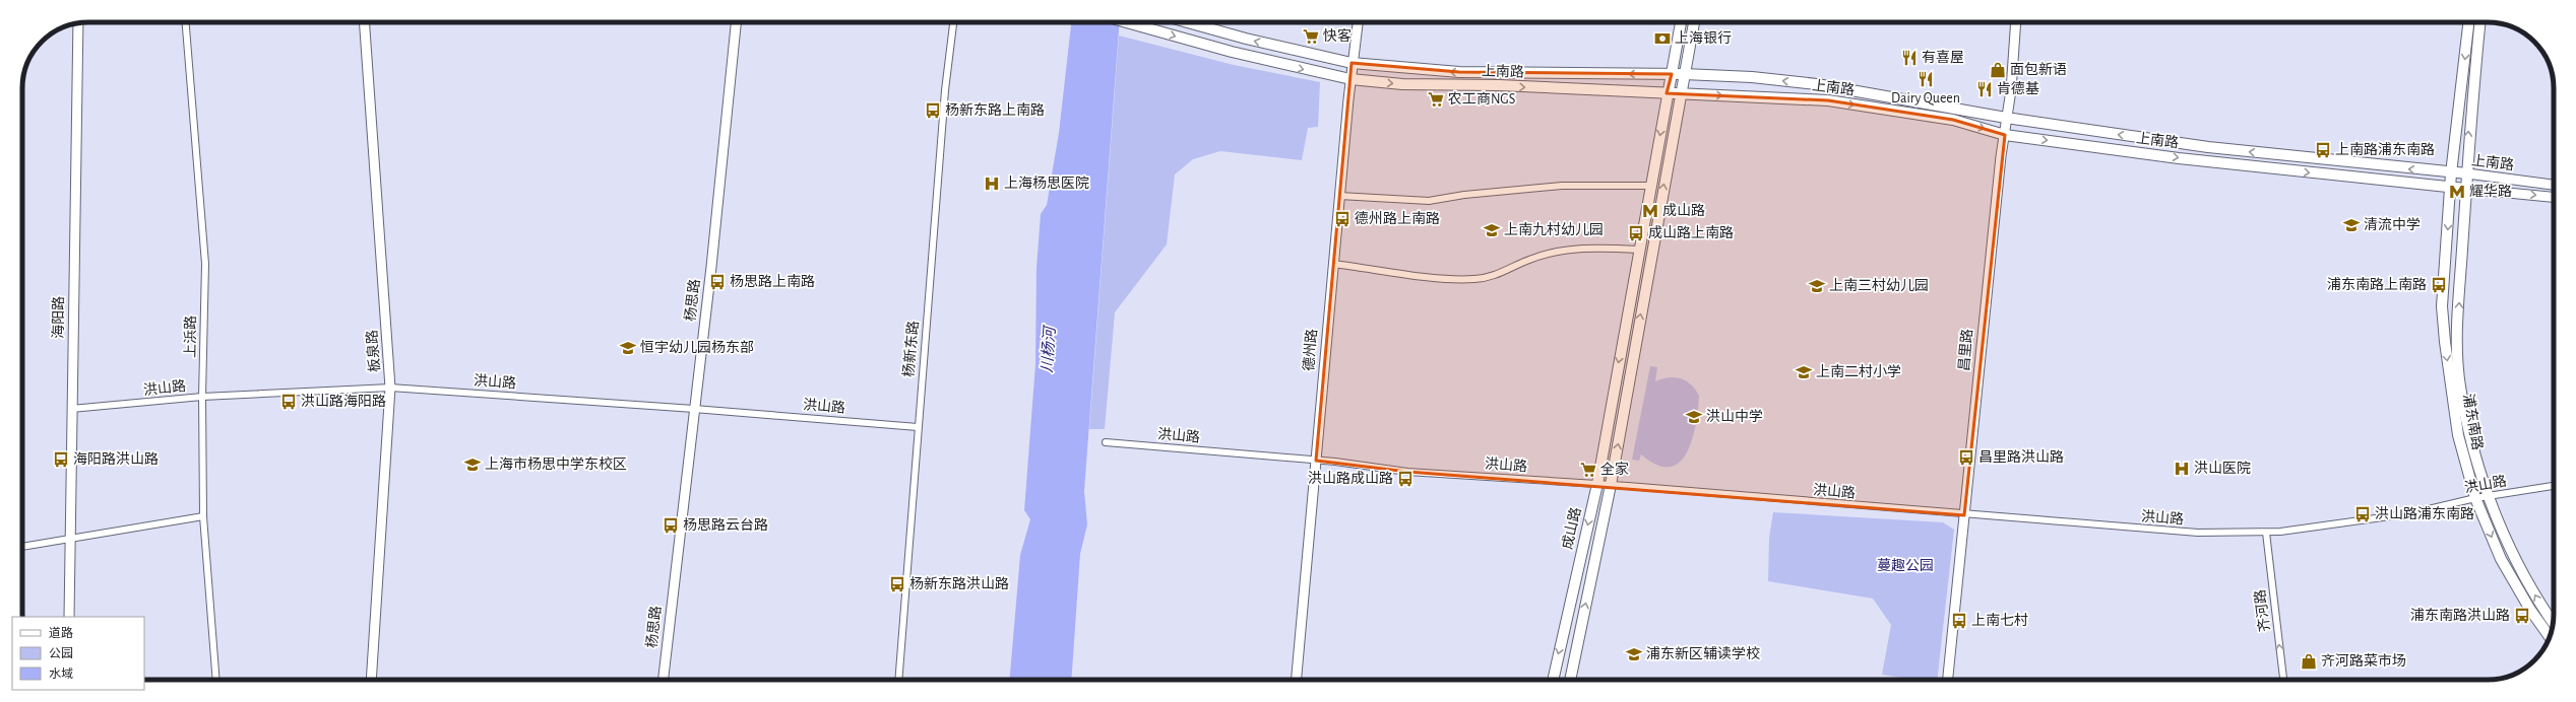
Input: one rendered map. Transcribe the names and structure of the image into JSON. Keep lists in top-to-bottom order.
{
  "streets": {
    "main road": ["上南路", "浦东南路", "成山路"],
    "street": [
      "杨思路",
      "海阳路",
      "上浜路",
      "杨新东路",
      "德州路",
      "昌里路",
      "板泉路",
      "洪山路",
      "齐河路"
    ]
  },
  "crossings": [
    ["上南路", "德州路"],
    ["上南路", "昌里路"],
    ["上南路", "浦东南路"],
    ["上南路", "成山路"],
    ["杨思路", "洪山路"],
    ["海阳路", "洪山路"],
    ["上浜路", "洪山路"],
    ["杨新东路", "洪山路"],
    ["德州路", "洪山路"],
    ["昌里路", "洪山路"],
    ["板泉路", "洪山路"],
    ["洪山路", "浦东南路"],
    ["洪山路", "成山路"],
    ["洪山路", "齐河路"]
  ],
  "one_way": ["齐河路"],
  "water": ["川杨河"],
  "parks": ["蔓趣公园"],
  "places": {
    "supermarket": ["快客", "农工商NGS", "全家"],
    "bank": ["上海银行"],
    "restaurant": ["有喜屋", "Dairy Queen", "肯德基"],
    "shop": ["面包新语", "齐河路菜市场"],
    "bus stop": [
      "杨新东路上南路",
      "上南路浦东南路",
      "德州路上南路",
      "成山路上南路",
      "杨思路上南路",
      "浦东南路上南路",
      "洪山路海阳路",
      "昌里路洪山路",
      "海阳路洪山路",
      "洪山路成山路",
      "洪山路浦东南路",
      "杨思路云台路",
      "杨新东路洪山路",
      "浦东南路洪山路",
      "上南七村"
    ],
    "hospital": ["上海杨思医院", "洪山医院"],
    "metro station": ["耀华路", "成山路"],
    "school or university": [
      "清流中学",
      "上南九村幼儿园",
      "上南三村幼儿园",
      "恒宇幼儿园杨东部",
      "上南二村小学",
      "洪山中学",
      "上海市杨思中学东校区",
      "浦东新区辅读学校"
    ]
  },
  "legend": ["道路", "公园", "水域"]
}
